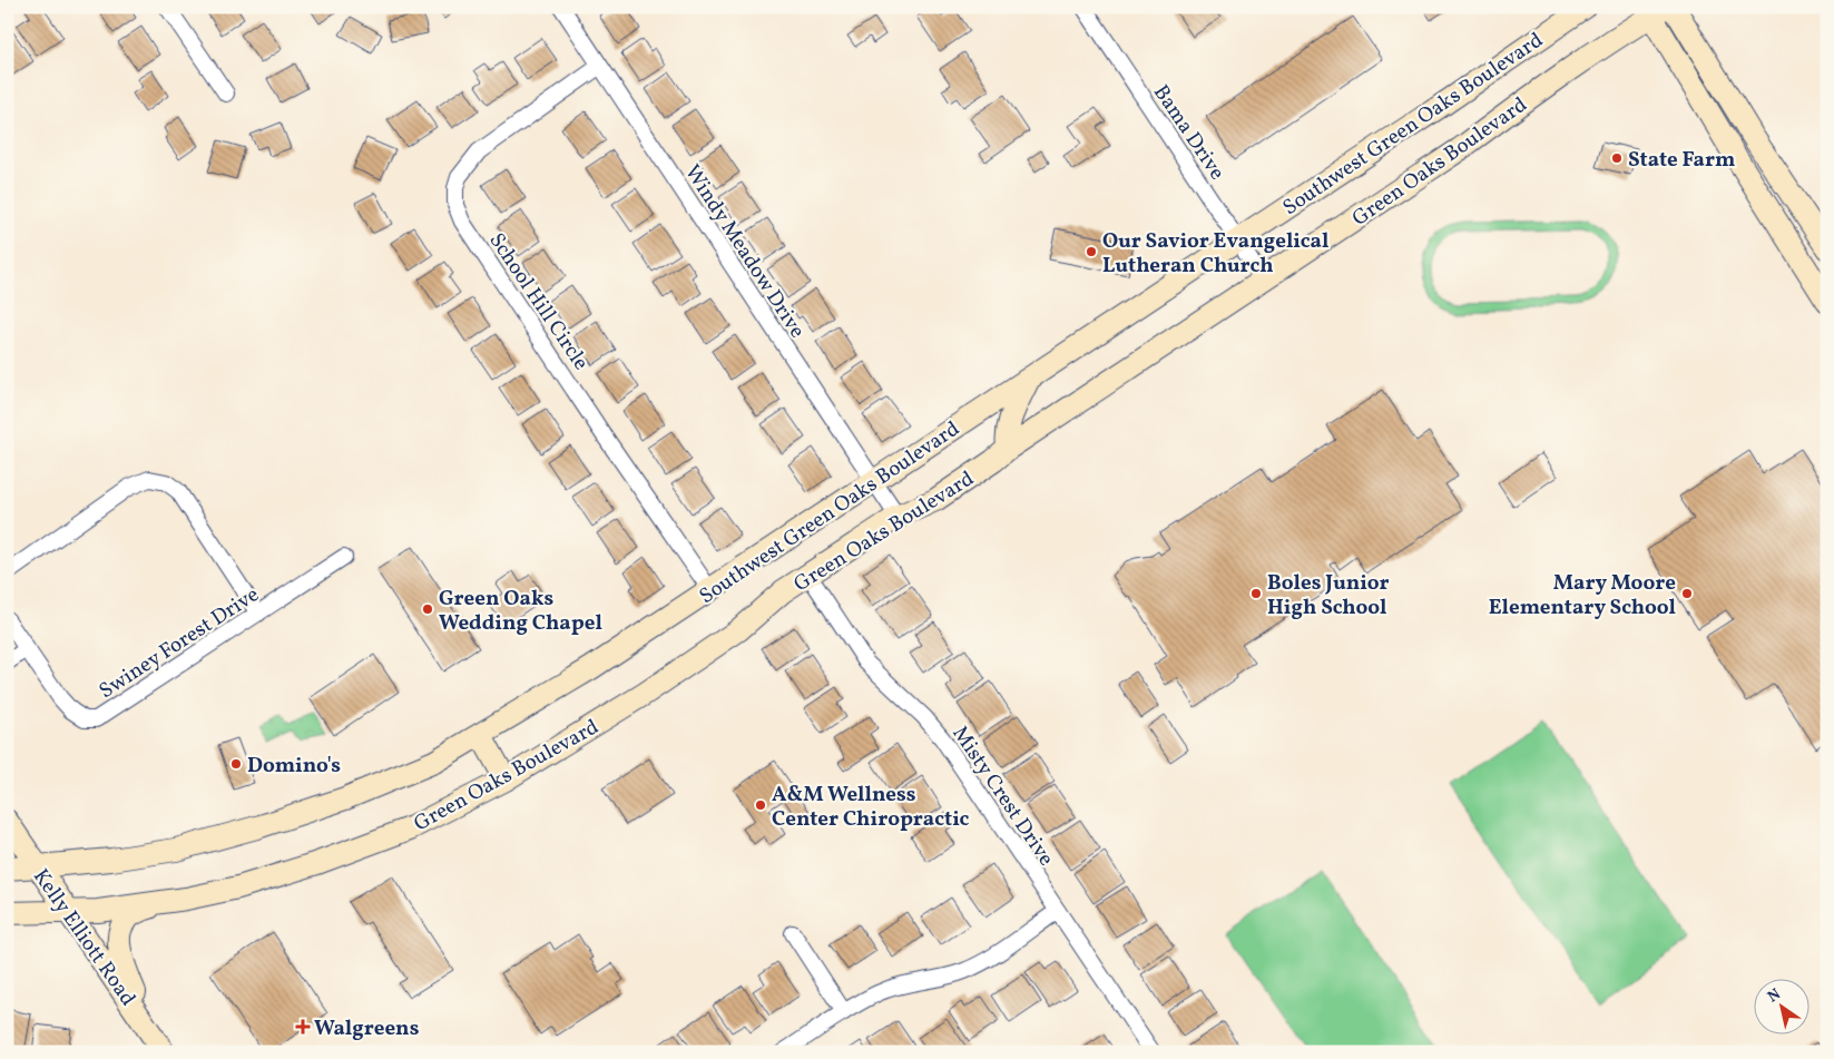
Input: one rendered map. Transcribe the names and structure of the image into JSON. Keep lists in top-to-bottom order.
{
  "streets": {
    "main road": ["Southwest Green Oaks Boulevard", "Green Oaks Boulevard", "Kelly Elliott Road"],
    "street": [
      "Bama Drive",
      "Windy Meadow Drive",
      "School Hill Circle",
      "Swiney Forest Drive",
      "Misty Crest Drive"
    ]
  },
  "crossings": [
    ["Southwest Green Oaks Boulevard", "Bama Drive"],
    ["Southwest Green Oaks Boulevard", "Windy Meadow Drive"],
    ["Southwest Green Oaks Boulevard", "School Hill Circle"],
    ["Southwest Green Oaks Boulevard", "Kelly Elliott Road"],
    ["Bama Drive", "Green Oaks Boulevard"],
    ["Green Oaks Boulevard", "Windy Meadow Drive"],
    ["Green Oaks Boulevard", "Misty Crest Drive"],
    ["Green Oaks Boulevard", "Kelly Elliott Road"],
    ["Windy Meadow Drive", "School Hill Circle"]
  ],
  "places": {
    "other": [
      "State Farm",
      "Our Savior Evangelical Lutheran Church",
      "Boles Junior High School",
      "Mary Moore Elementary School",
      "Green Oaks Wedding Chapel",
      "Domino's",
      "A&M Wellness Center Chiropractic"
    ],
    "health": ["Walgreens"]
  },
  "north": "top left"
}
